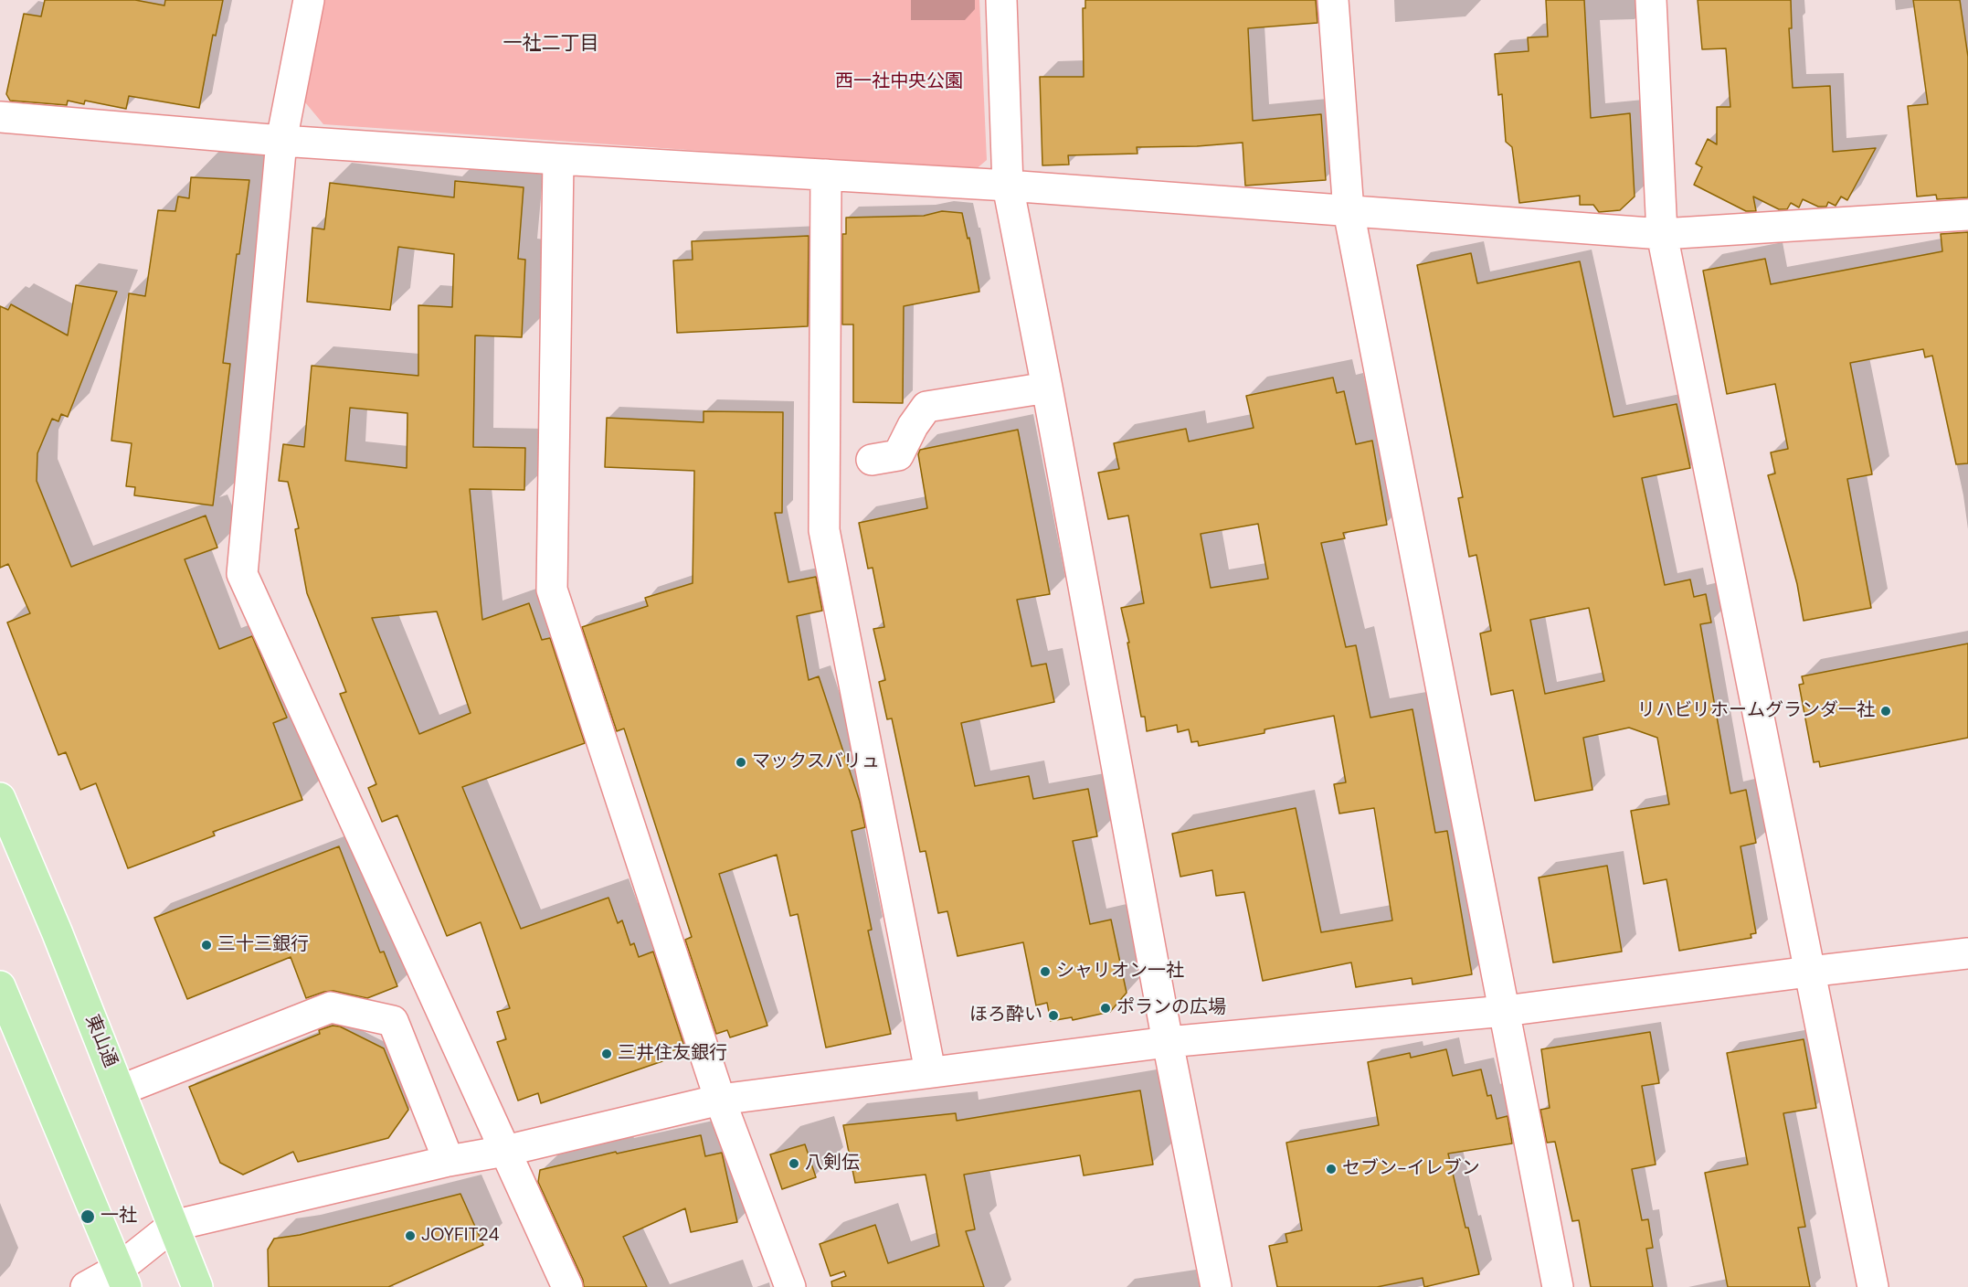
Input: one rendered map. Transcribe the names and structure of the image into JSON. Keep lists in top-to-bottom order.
{
  "streets": {
    "main road": ["東山通"]
  },
  "districts": ["一社二丁目"],
  "parks": ["西一社中央公園"],
  "places": [
    "リハビリホームグランダ一社",
    "マックスバリュ",
    "三十三銀行",
    "シャリオン一社",
    "ポランの広場",
    "ほろ酔い",
    "三井住友銀行",
    "八剣伝",
    "セブン-イレブン",
    "一社",
    "JOYFIT24"
  ]
}
